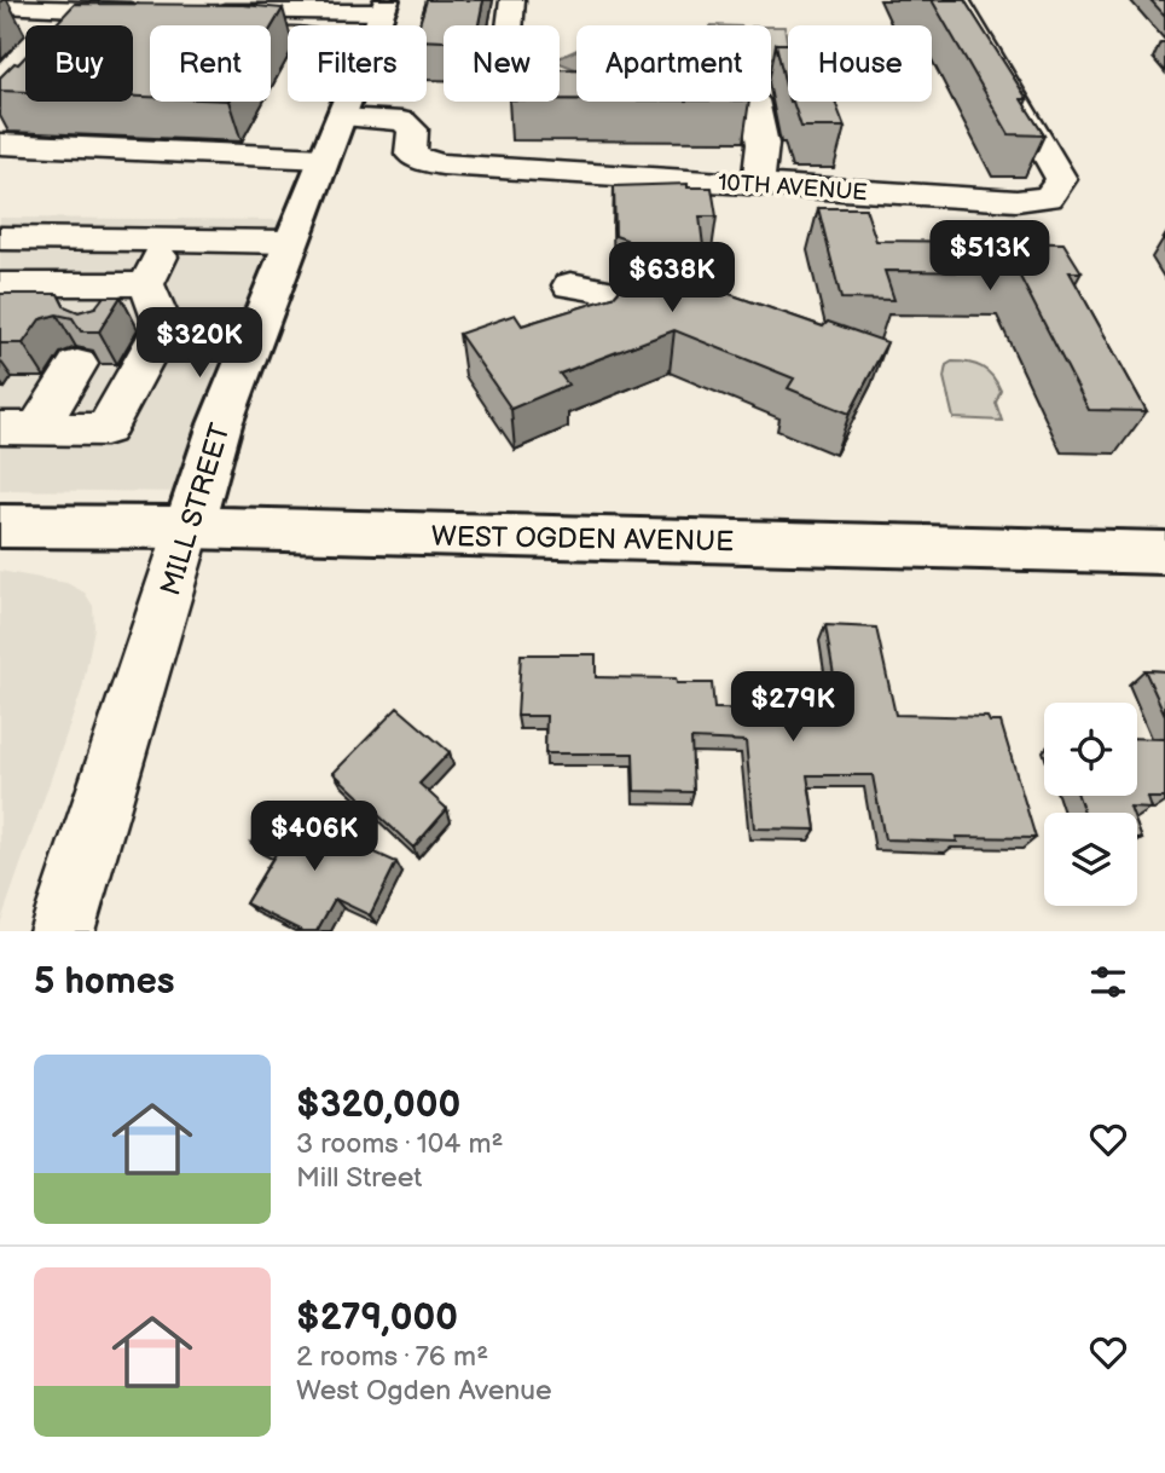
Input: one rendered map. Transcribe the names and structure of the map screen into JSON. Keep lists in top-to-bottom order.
{
  "streets": {
    "main road": ["MILL STREET", "WEST OGDEN AVENUE"],
    "street": ["10TH AVENUE"]
  },
  "crossings": [
    ["10TH AVENUE", "MILL STREET"],
    ["MILL STREET", "WEST OGDEN AVENUE"]
  ],
  "page": {
    "chip": [
      "Buy",
      "Rent",
      "Filters",
      "New",
      "Apartment",
      "House"
    ],
    "price": [
      "$513K",
      "$638K",
      "$320K",
      "$279K",
      "$406K"
    ],
    "heading": "5 homes",
    "list": [
      {
        "name": "$320,000",
        "note": "3 rooms · 104 m² · Mill Street"
      },
      {
        "name": "$279,000",
        "note": "2 rooms · 76 m² · West Ogden Avenue"
      }
    ]
  }
}
